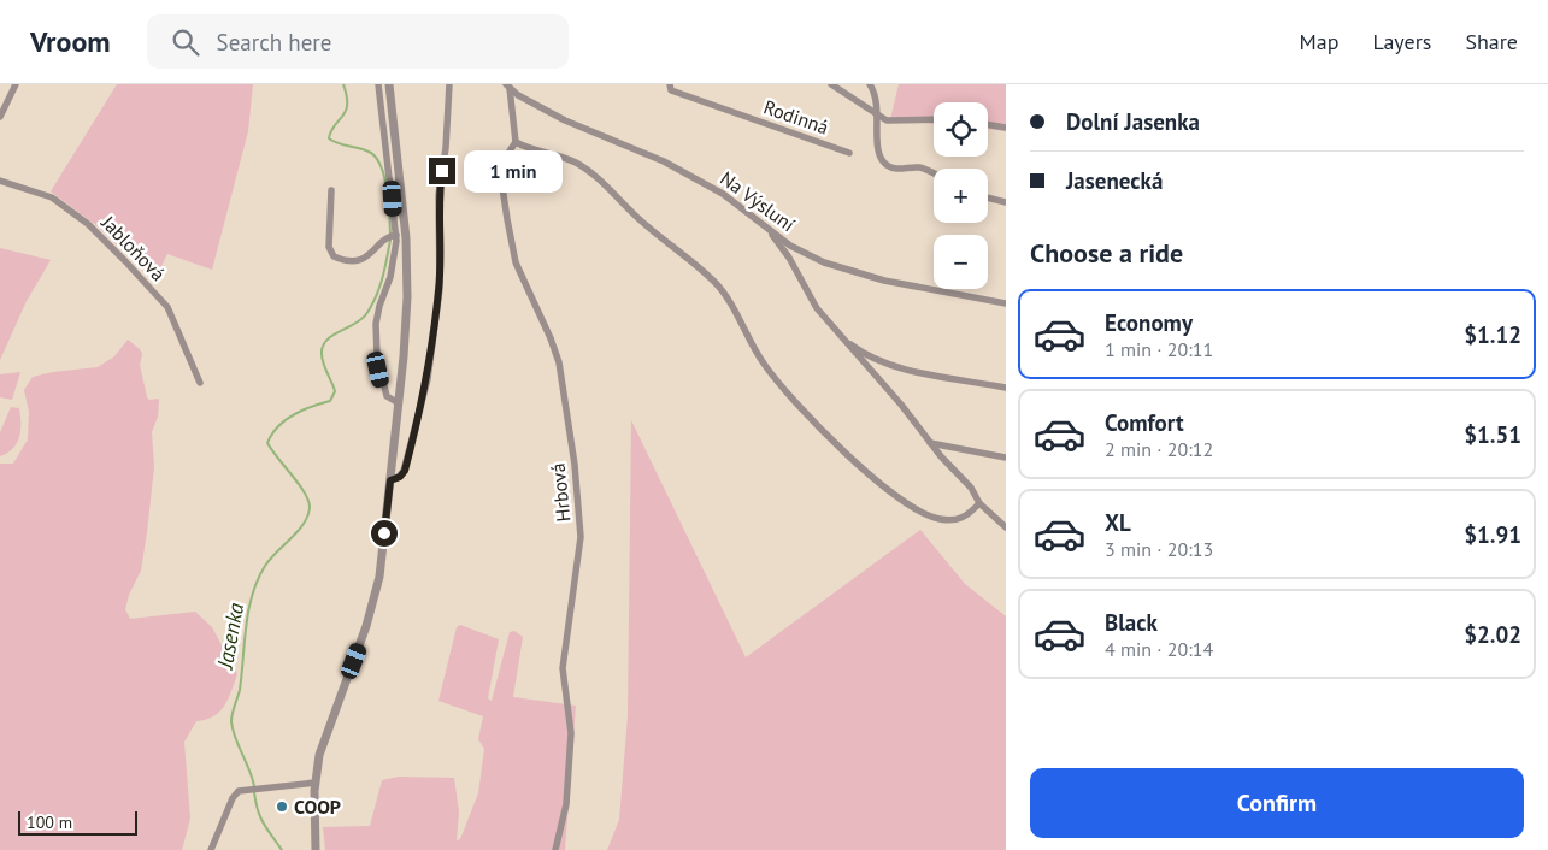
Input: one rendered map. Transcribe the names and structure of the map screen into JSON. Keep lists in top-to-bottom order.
{
  "streets": {
    "street": [
      "Rodinná",
      "Na Výsluní",
      "Jabloňová",
      "Hrbová"
    ]
  },
  "water": ["Jasenka"],
  "places": ["COOP"],
  "scale_bar": "100 m",
  "page": {
    "header": "Vroom",
    "search": "Search here",
    "nav": ["Map", "Layers", "Share"],
    "banner": ["Dolní Jasenka", "Jasenecká"],
    "map_buttons": ["+", "−"],
    "bubble": "1 min",
    "heading": "Choose a ride",
    "list": [
      {
        "name": "Economy",
        "note": "1 min · 20:11",
        "value": "$1.12"
      },
      {
        "name": "Comfort",
        "note": "2 min · 20:12",
        "value": "$1.51"
      },
      {
        "name": "XL",
        "note": "3 min · 20:13",
        "value": "$1.91"
      },
      {
        "name": "Black",
        "note": "4 min · 20:14",
        "value": "$2.02"
      }
    ],
    "buttons": "Confirm",
    "scale": "100 m"
  }
}
